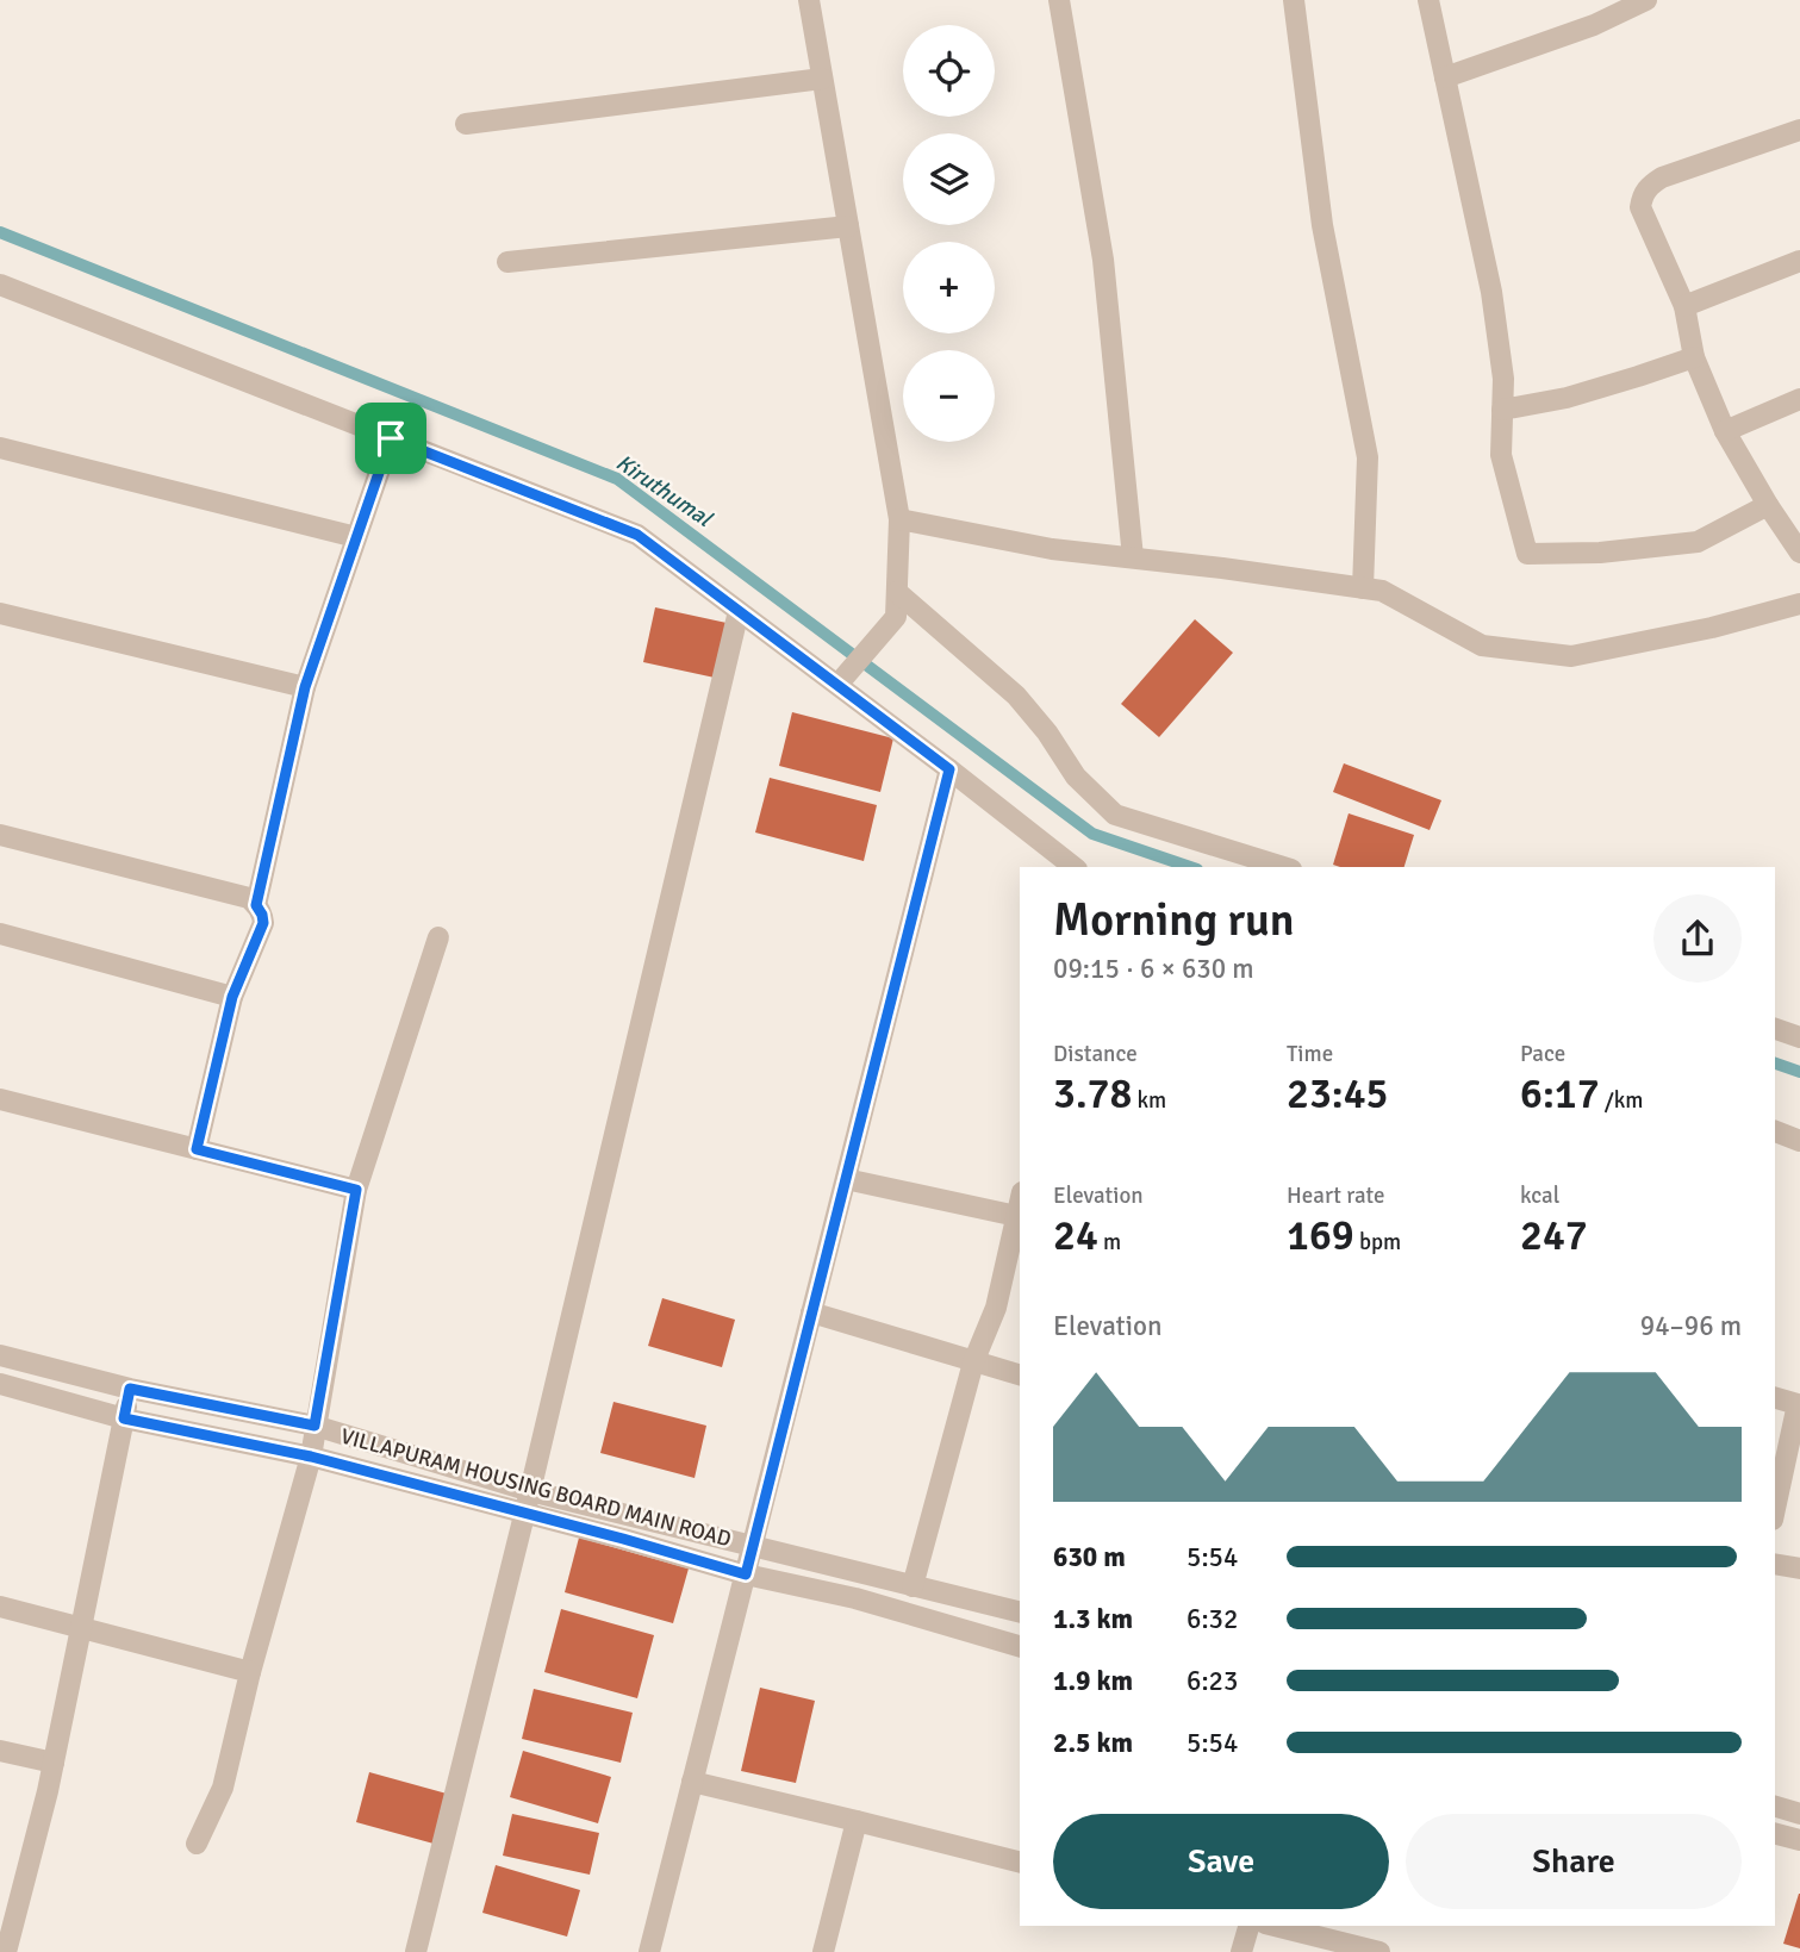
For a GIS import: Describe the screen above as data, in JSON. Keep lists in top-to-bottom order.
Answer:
{
  "streets": {
    "street": ["VILLAPURAM HOUSING BOARD MAIN ROAD"]
  },
  "water": ["Kiruthumal"],
  "page": {
    "map_buttons": ["+", "−"],
    "heading": ["Morning run", "09:15 · 6 × 630 m"],
    "stats": [
      ["Distance", "3.78 km"],
      ["Time", "23:45"],
      ["Pace", "6:17 /km"],
      ["Elevation", "24 m"],
      ["Heart rate", "169 bpm"],
      ["kcal", "247"]
    ],
    "chart": ["Elevation", "94–96 m"],
    "list": [
      {
        "name": "630 m",
        "note": "5:54"
      },
      {
        "name": "1.3 km",
        "note": "6:32"
      },
      {
        "name": "1.9 km",
        "note": "6:23"
      },
      {
        "name": "2.5 km",
        "note": "5:54"
      }
    ],
    "buttons": ["Save", "Share"]
  }
}
